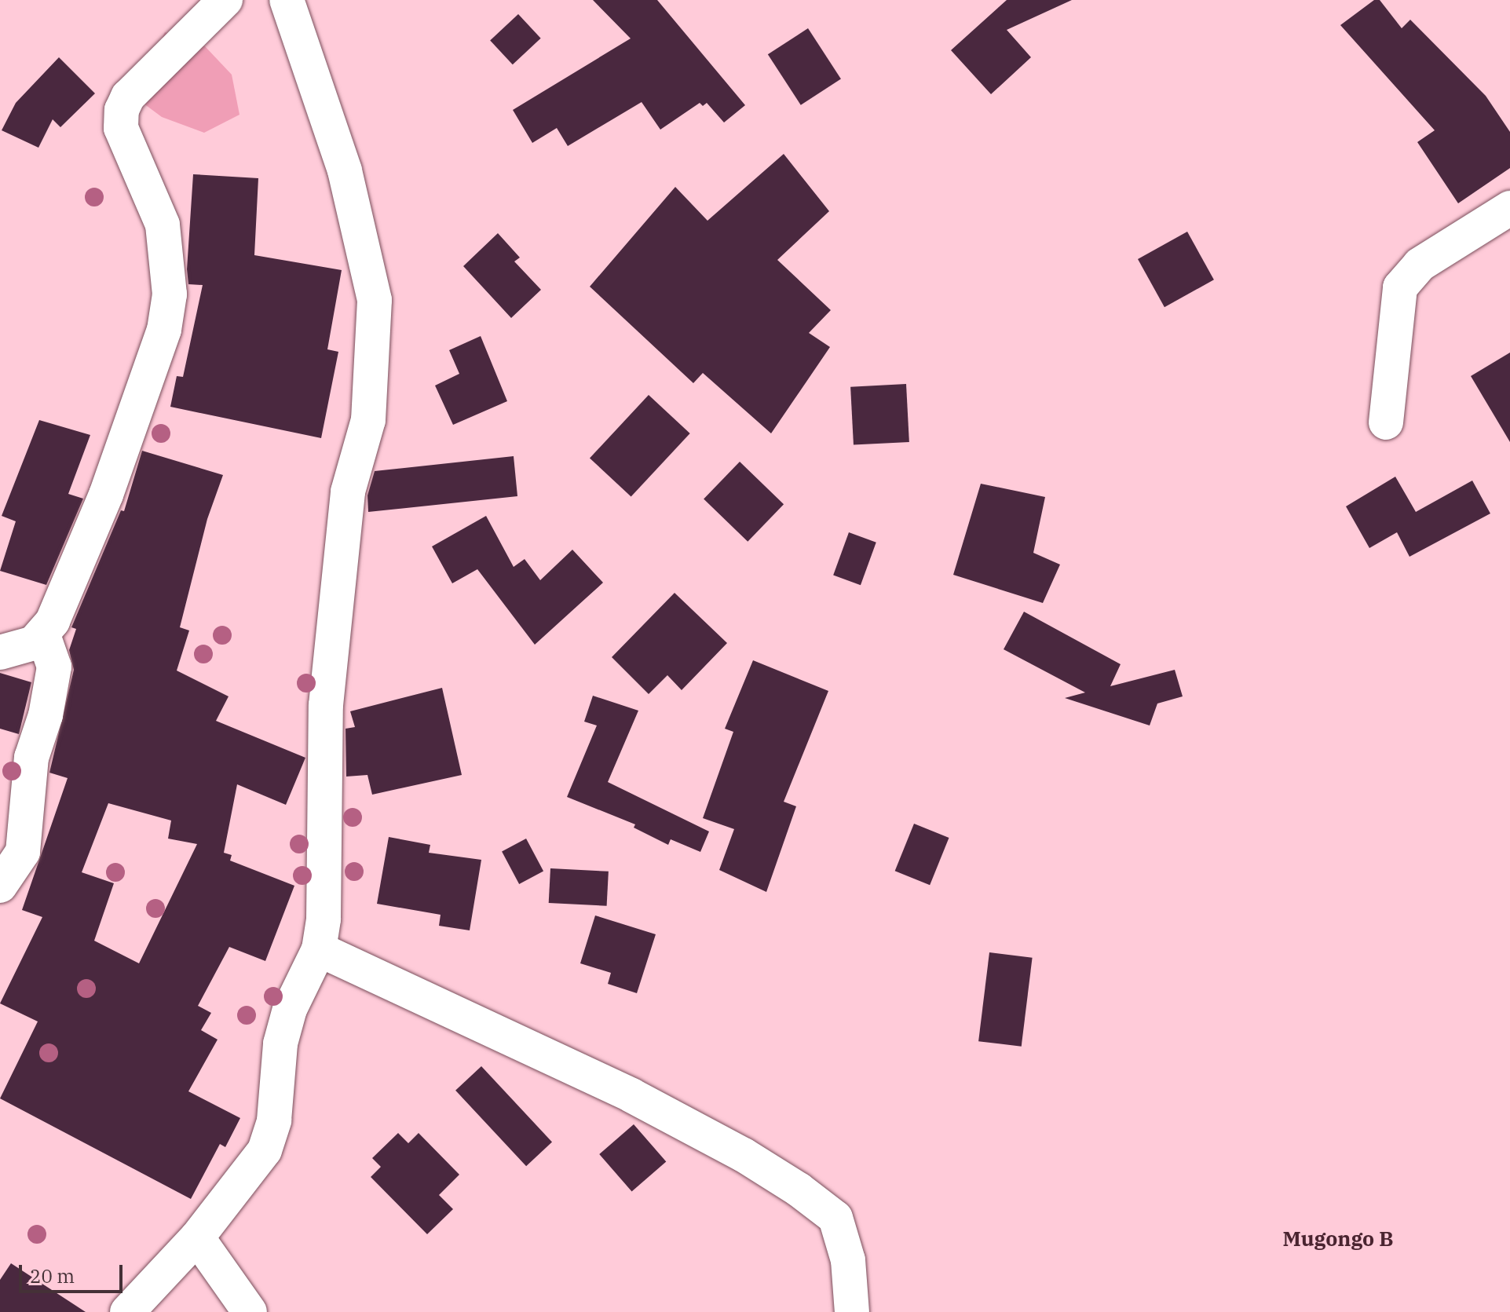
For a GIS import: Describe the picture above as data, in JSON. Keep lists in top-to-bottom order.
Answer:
{
  "districts": ["Mugongo B"],
  "scale_bar": "20 m"
}
